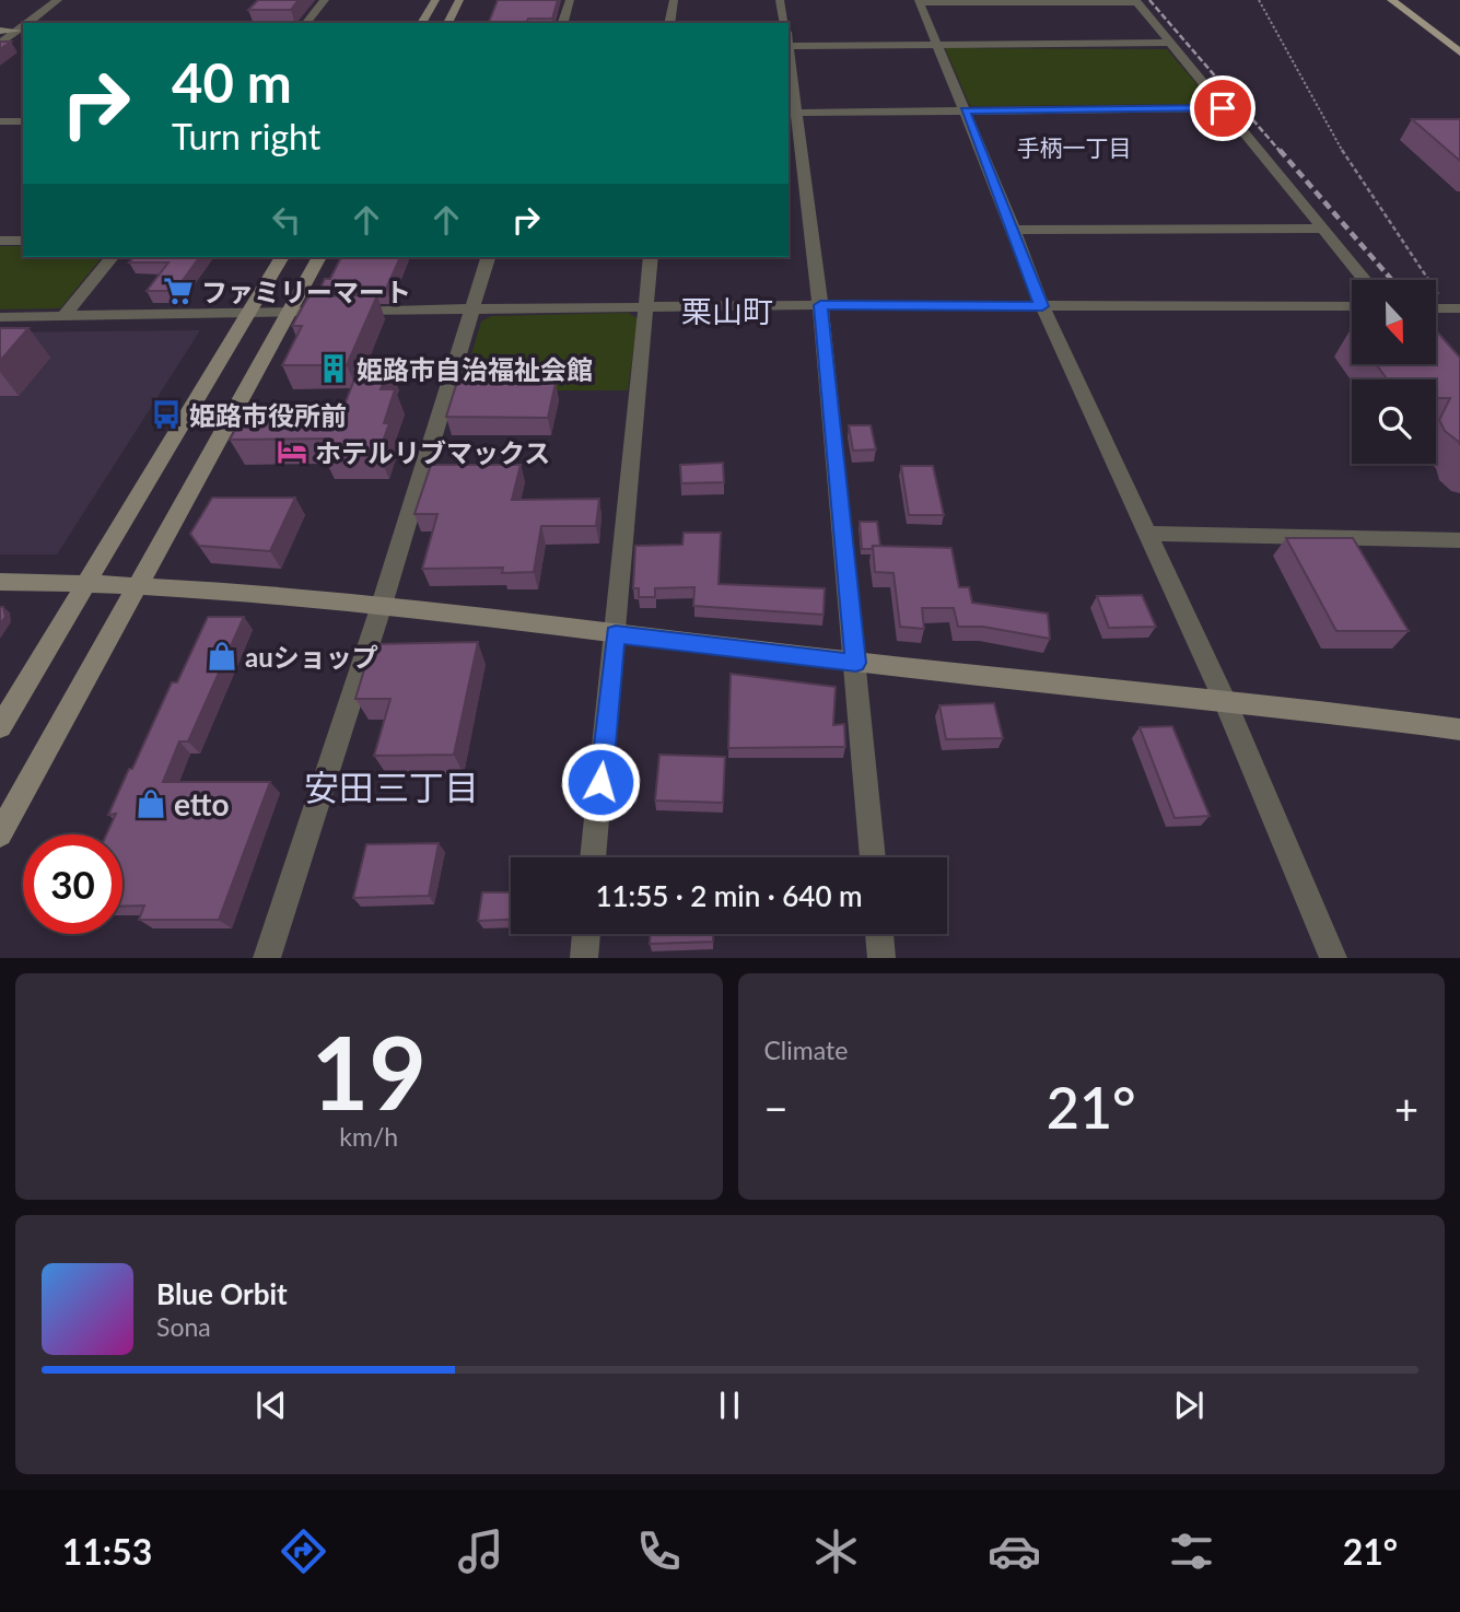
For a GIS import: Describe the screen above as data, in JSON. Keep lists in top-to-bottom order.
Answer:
{
  "districts": ["手柄一丁目", "栗山町", "安田三丁目"],
  "places": {
    "supermarket": ["ファミリーマート"],
    "building": ["姫路市自治福祉会館"],
    "bus stop": ["姫路市役所前"],
    "hotel": ["ホテルリブマックス"],
    "shop": ["auショップ", "etto"]
  },
  "north": "bottom",
  "page": {
    "turn": ["40 m", "Turn right"],
    "limit": "30",
    "trip": "11:55 · 2 min · 640 m",
    "tile": [
      ["19", "km/h"],
      "Climate"
    ],
    "heat": ["−", "21°", "+"],
    "song": ["Blue Orbit", "Sona"],
    "tabs": ["11:53", "21°"]
  }
}
